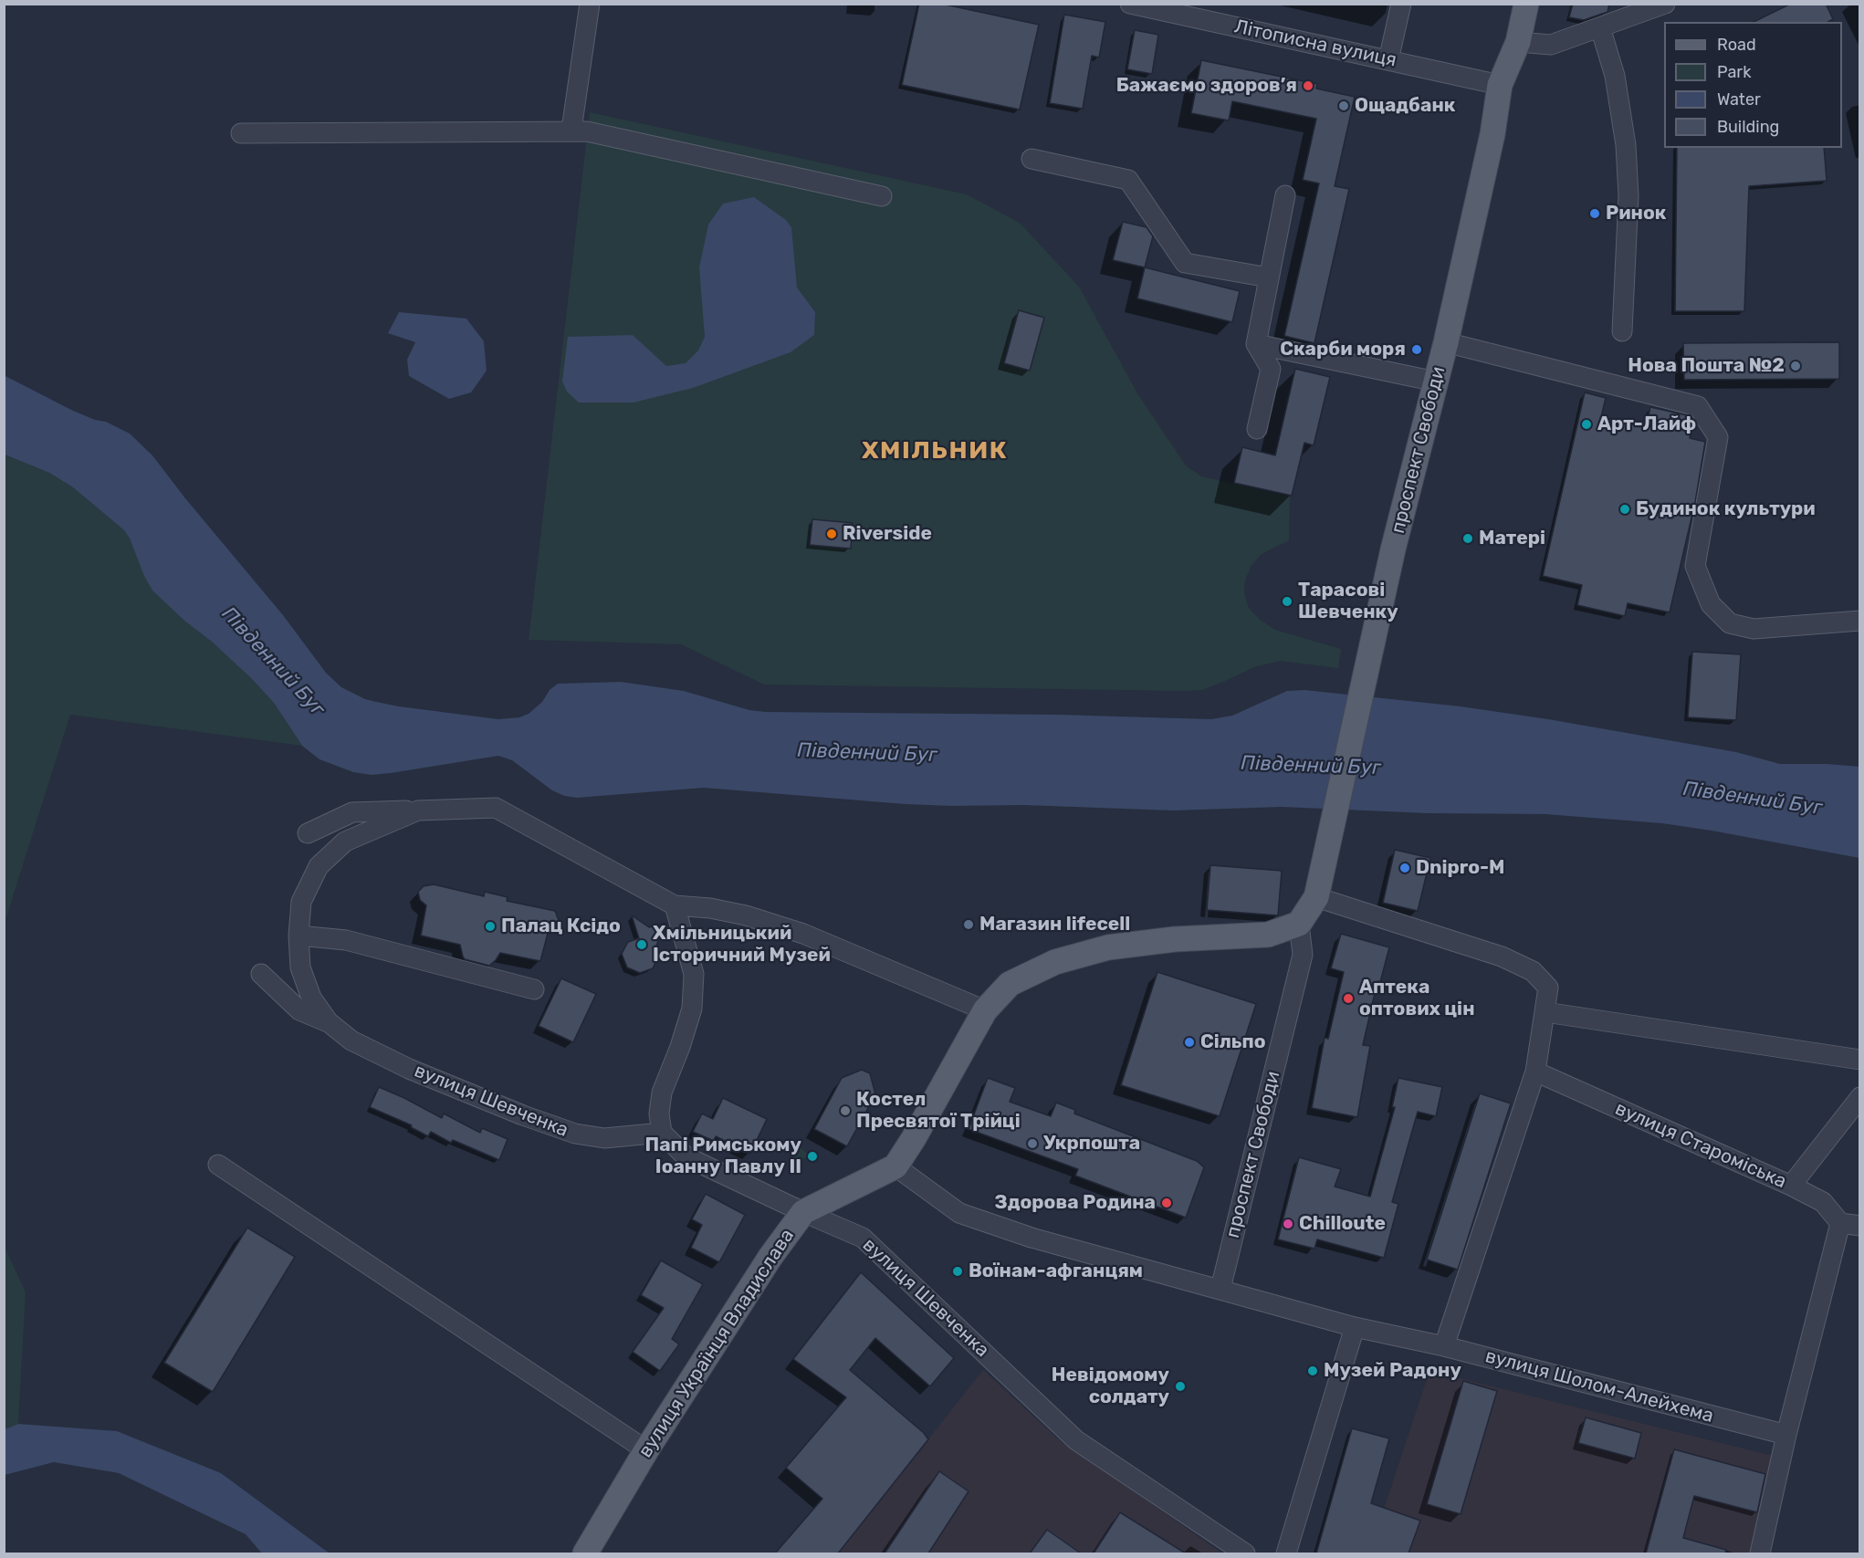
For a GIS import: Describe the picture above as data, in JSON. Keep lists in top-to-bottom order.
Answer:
{
  "streets": {
    "main road": ["проспект Свободи", "вулиця Українця Владислава"],
    "street": [
      "Літописна вулиця",
      "вулиця Шевченка",
      "вулиця Староміська",
      "вулиця Шолом-Алейхема"
    ]
  },
  "crossings": [
    ["Літописна вулиця", "проспект Свободи"],
    ["проспект Свободи", "вулиця Шолом-Алейхема"],
    ["вулиця Шевченка", "вулиця Українця Владислава"],
    ["вулиця Українця Владислава", "вулиця Шолом-Алейхема"]
  ],
  "districts": ["ХМІЛЬНИК"],
  "water": ["Південний Буг"],
  "places": [
    "Бажаємо здоров’я",
    "Ощадбанк",
    "Ринок",
    "Скарби моря",
    "Нова Пошта №2",
    "Арт-Лайф",
    "Будинок культури",
    "Riverside",
    "Матері",
    "Тарасові Шевченку",
    "Dnipro-M",
    "Магазин lifecell",
    "Палац Ксідо",
    "Хмільницький Історичний Музей",
    "Аптека оптових цін",
    "Сільпо",
    "Костел Пресвятої Трійці",
    "Укрпошта",
    "Папі Римському Іоанну Павлу ІІ",
    "Здорова Родина",
    "Chilloute",
    "Воїнам-афганцям",
    "Музей Радону",
    "Невідомому солдату"
  ],
  "legend": [
    "Road",
    "Park",
    "Water",
    "Building"
  ]
}
